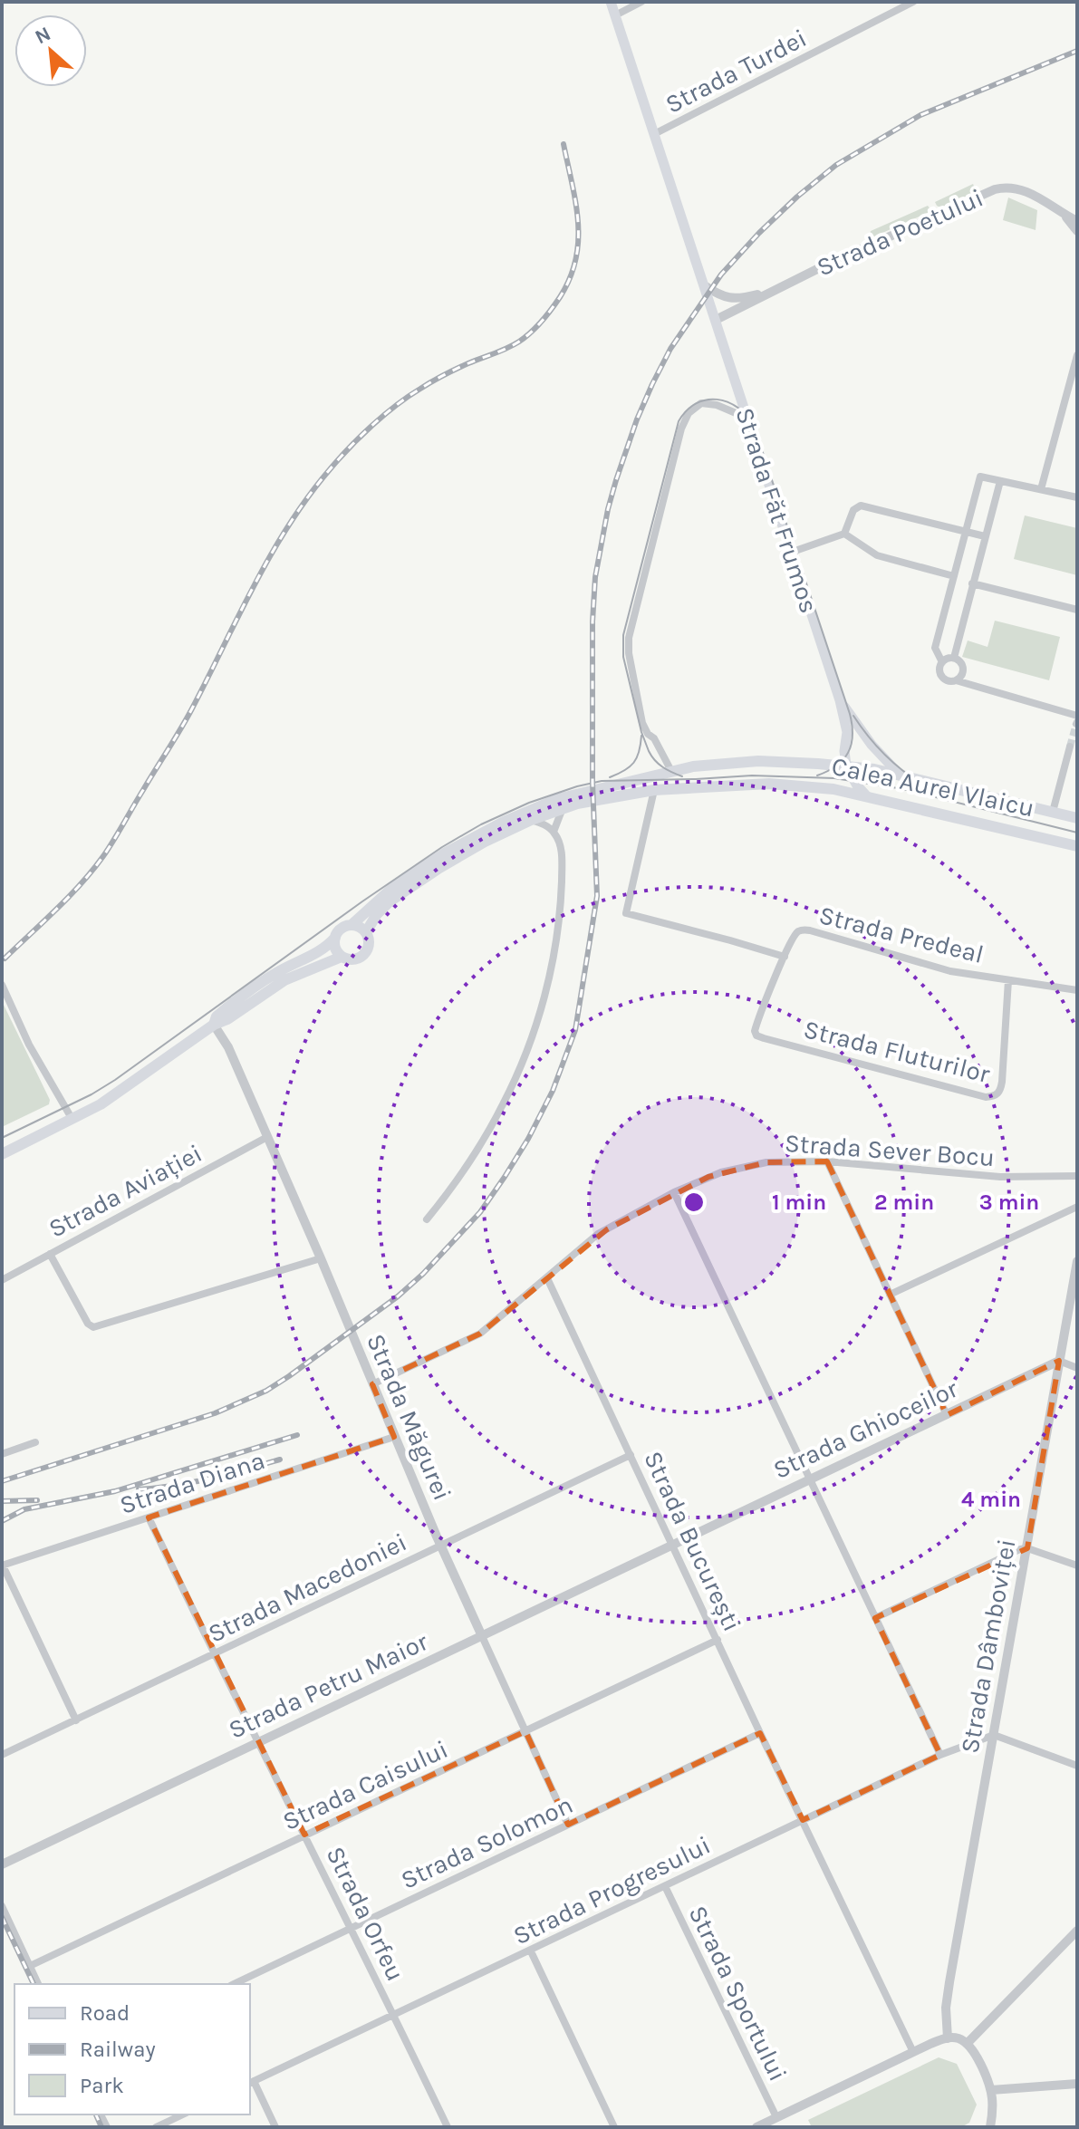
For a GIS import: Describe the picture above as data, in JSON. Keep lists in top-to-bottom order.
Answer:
{
  "streets": {
    "main road": ["Strada Făt Frumos", "Calea Aurel Vlaicu"],
    "street": [
      "Strada Turdei",
      "Strada Poetului",
      "Strada Predeal",
      "Strada Fluturilor",
      "Strada Sever Bocu",
      "Strada Aviației",
      "Strada Măgurei",
      "Strada Ghioceilor",
      "Strada Diana",
      "Strada București",
      "Strada Macedoniei",
      "Strada Dâmboviței",
      "Strada Petru Maior",
      "Strada Caisului",
      "Strada Solomon",
      "Strada Progresului",
      "Strada Orfeu",
      "Strada Sportului"
    ]
  },
  "crossings": [
    ["Strada Poetului", "Strada Făt Frumos"],
    ["Strada Făt Frumos", "Calea Aurel Vlaicu"],
    ["Calea Aurel Vlaicu", "Strada Măgurei"],
    ["Strada Predeal", "Strada Fluturilor"],
    ["Strada Sever Bocu", "Strada Măgurei"],
    ["Strada Sever Bocu", "Strada București"],
    ["Strada Aviației", "Strada Măgurei"],
    ["Strada Măgurei", "Strada Diana"],
    ["Strada Măgurei", "Strada Macedoniei"],
    ["Strada Măgurei", "Strada Petru Maior"],
    ["Strada Măgurei", "Strada Caisului"],
    ["Strada Măgurei", "Strada Solomon"],
    ["Strada Ghioceilor", "Strada București"],
    ["Strada Ghioceilor", "Strada Dâmboviței"],
    ["Strada Ghioceilor", "Strada Petru Maior"],
    ["Strada Diana", "Strada Orfeu"],
    ["Strada București", "Strada Macedoniei"],
    ["Strada București", "Strada Petru Maior"],
    ["Strada București", "Strada Caisului"],
    ["Strada București", "Strada Solomon"],
    ["Strada București", "Strada Progresului"],
    ["Strada Macedoniei", "Strada Orfeu"],
    ["Strada Dâmboviței", "Strada Progresului"],
    ["Strada Petru Maior", "Strada Orfeu"],
    ["Strada Caisului", "Strada Orfeu"],
    ["Strada Solomon", "Strada Orfeu"],
    ["Strada Progresului", "Strada Orfeu"],
    ["Strada Progresului", "Strada Sportului"]
  ],
  "legend": ["Road", "Railway", "Park"],
  "north": "top left",
  "rings": [
    "1 min",
    "2 min",
    "3 min",
    "4 min"
  ]
}
